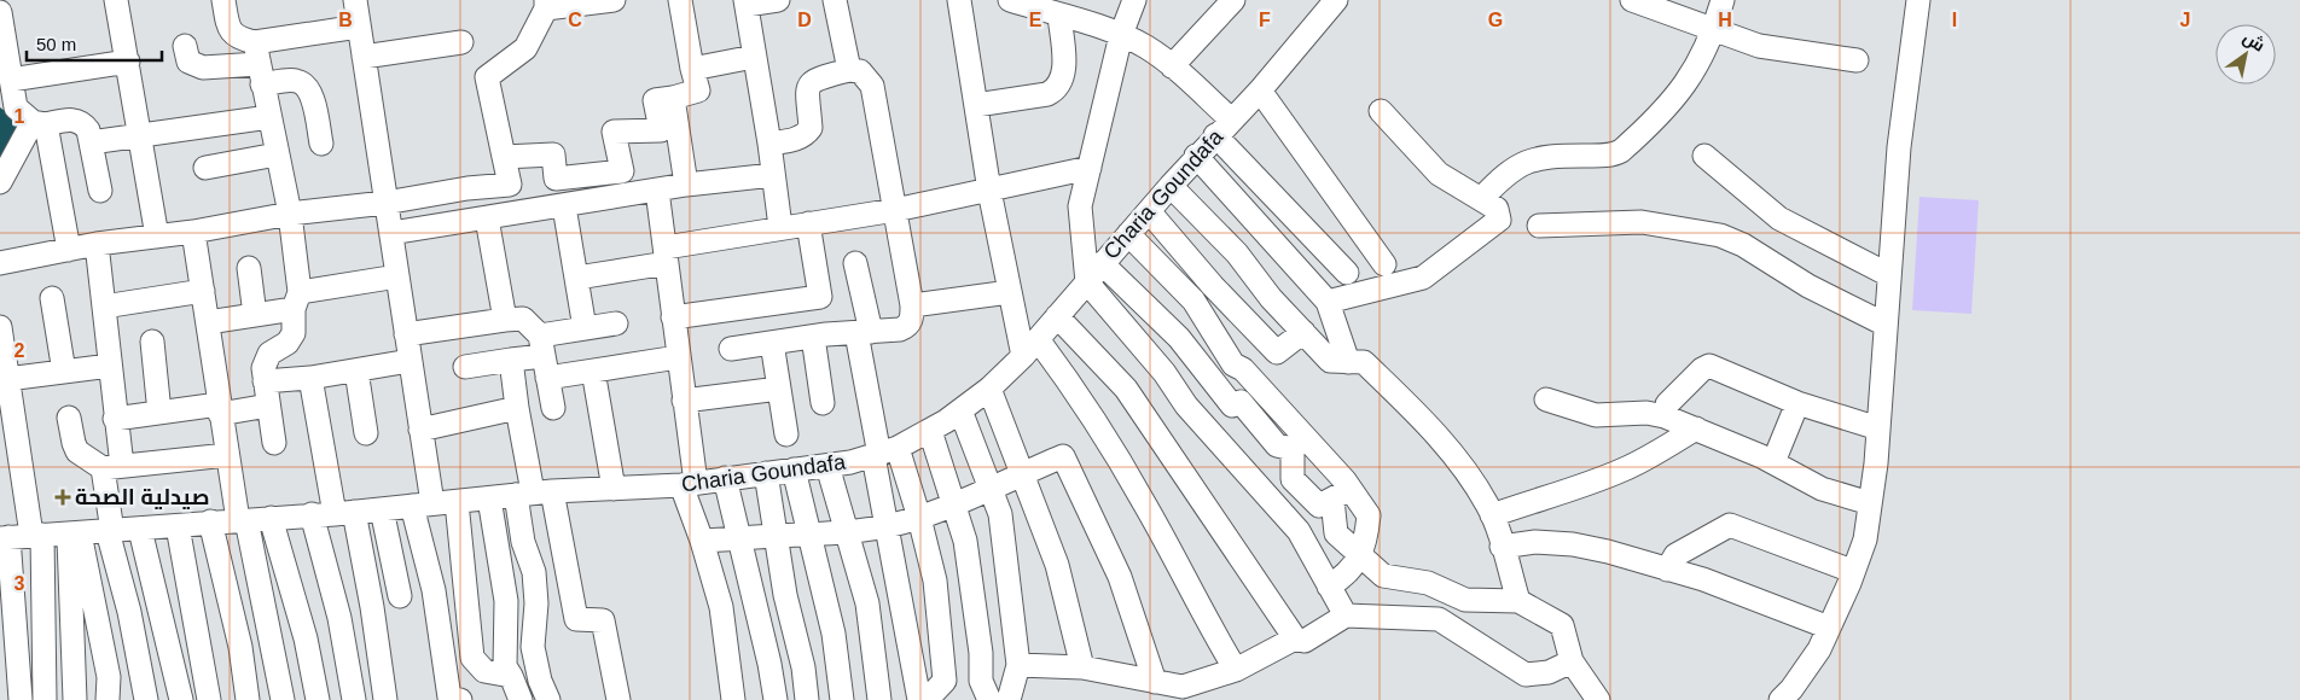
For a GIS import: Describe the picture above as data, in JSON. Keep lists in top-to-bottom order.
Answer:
{
  "streets": {
    "street": ["Charia Goundafa"]
  },
  "places": {
    "health": ["صيدلية الصحة"]
  },
  "scale_bar": "50 m",
  "north": "top right",
  "grid": {
    "columns": [
      "B",
      "C",
      "D",
      "E",
      "F",
      "G",
      "H",
      "I",
      "J"
    ],
    "rows": ["1", "2", "3"]
  }
}
